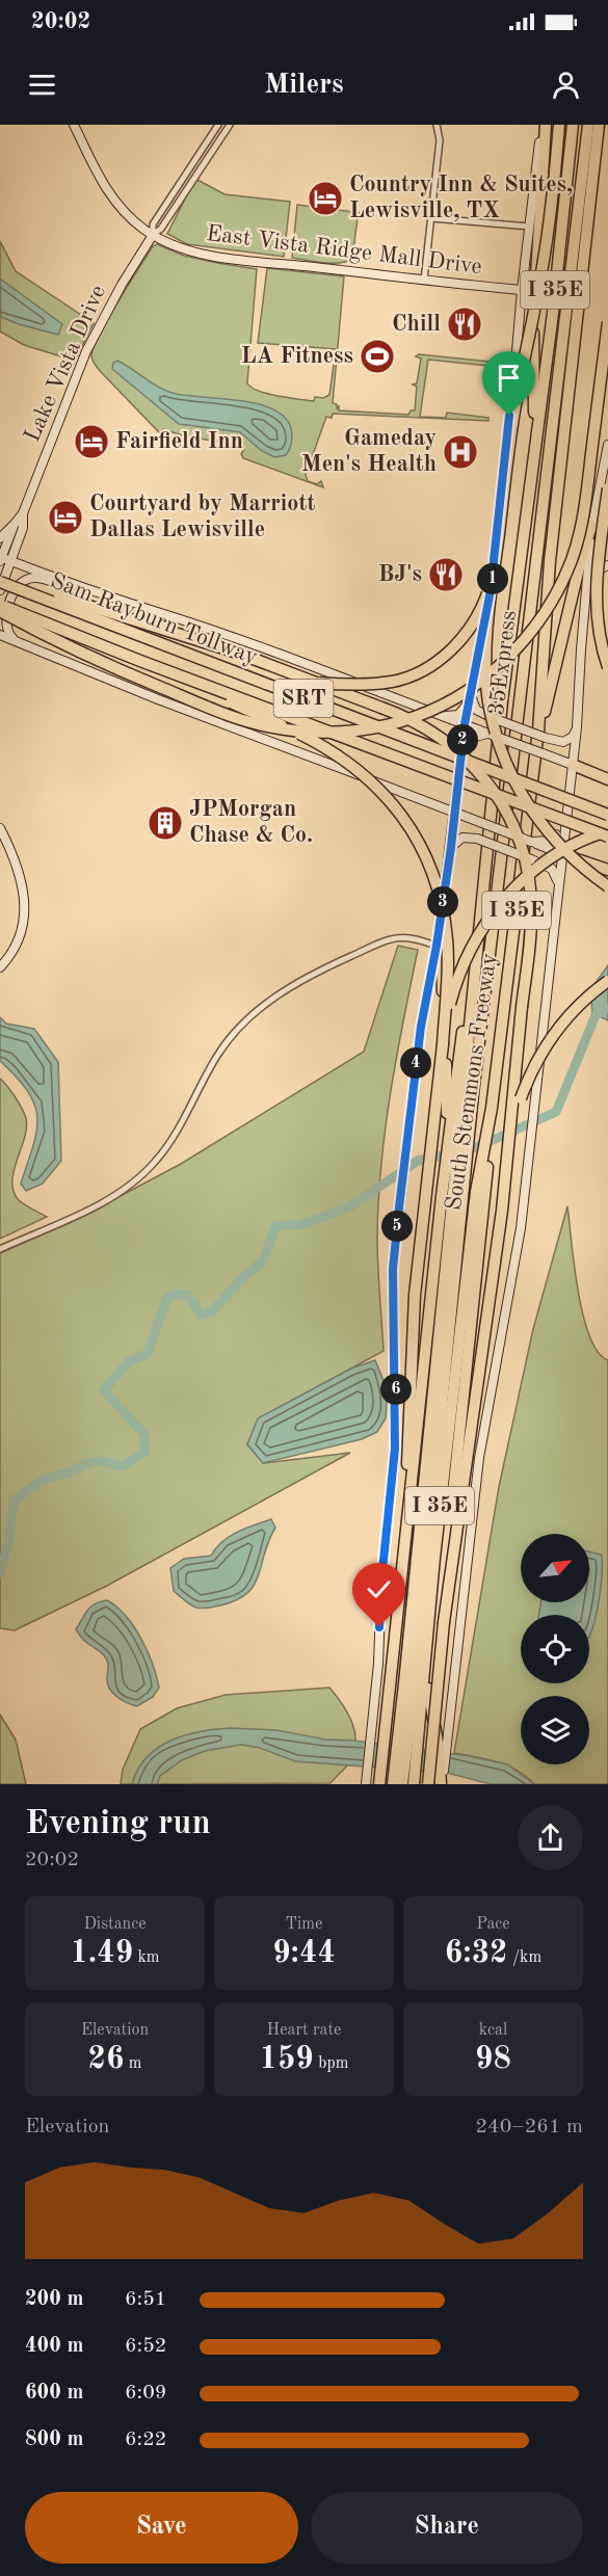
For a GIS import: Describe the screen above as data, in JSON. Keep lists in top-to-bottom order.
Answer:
{
  "streets": {
    "highway": [
      "I 35E",
      "Sam Rayburn Tollway",
      "35Express",
      "SRT",
      "South Stemmons Freeway"
    ],
    "main road": ["East Vista Ridge Mall Drive", "Lake Vista Drive"]
  },
  "crossings": [
    ["East Vista Ridge Mall Drive", "Lake Vista Drive"],
    ["35Express", "South Stemmons Freeway"]
  ],
  "places": {
    "hotel": ["Country Inn & Suites, Lewisville, TX", "Fairfield Inn", "Courtyard by Marriott Dallas Lewisville"],
    "restaurant": ["Chill", "BJ's"],
    "sports": ["LA Fitness"],
    "hospital": ["Gameday Men's Health"],
    "building": ["JPMorgan Chase & Co."]
  },
  "north": "top right",
  "page": {
    "status": "20:02",
    "header": "Milers",
    "pins": [
      "1",
      "2",
      "3",
      "4",
      "5",
      "6"
    ],
    "heading": ["Evening run", "20:02"],
    "stats": [
      ["Distance", "1.49 km"],
      ["Time", "9:44"],
      ["Pace", "6:32 /km"],
      ["Elevation", "26 m"],
      ["Heart rate", "159 bpm"],
      ["kcal", "98"]
    ],
    "chart": ["Elevation", "240–261 m"],
    "list": [
      {
        "name": "200 m",
        "note": "6:51"
      },
      {
        "name": "400 m",
        "note": "6:52"
      },
      {
        "name": "600 m",
        "note": "6:09"
      },
      {
        "name": "800 m",
        "note": "6:22"
      }
    ],
    "buttons": ["Save", "Share"]
  }
}
